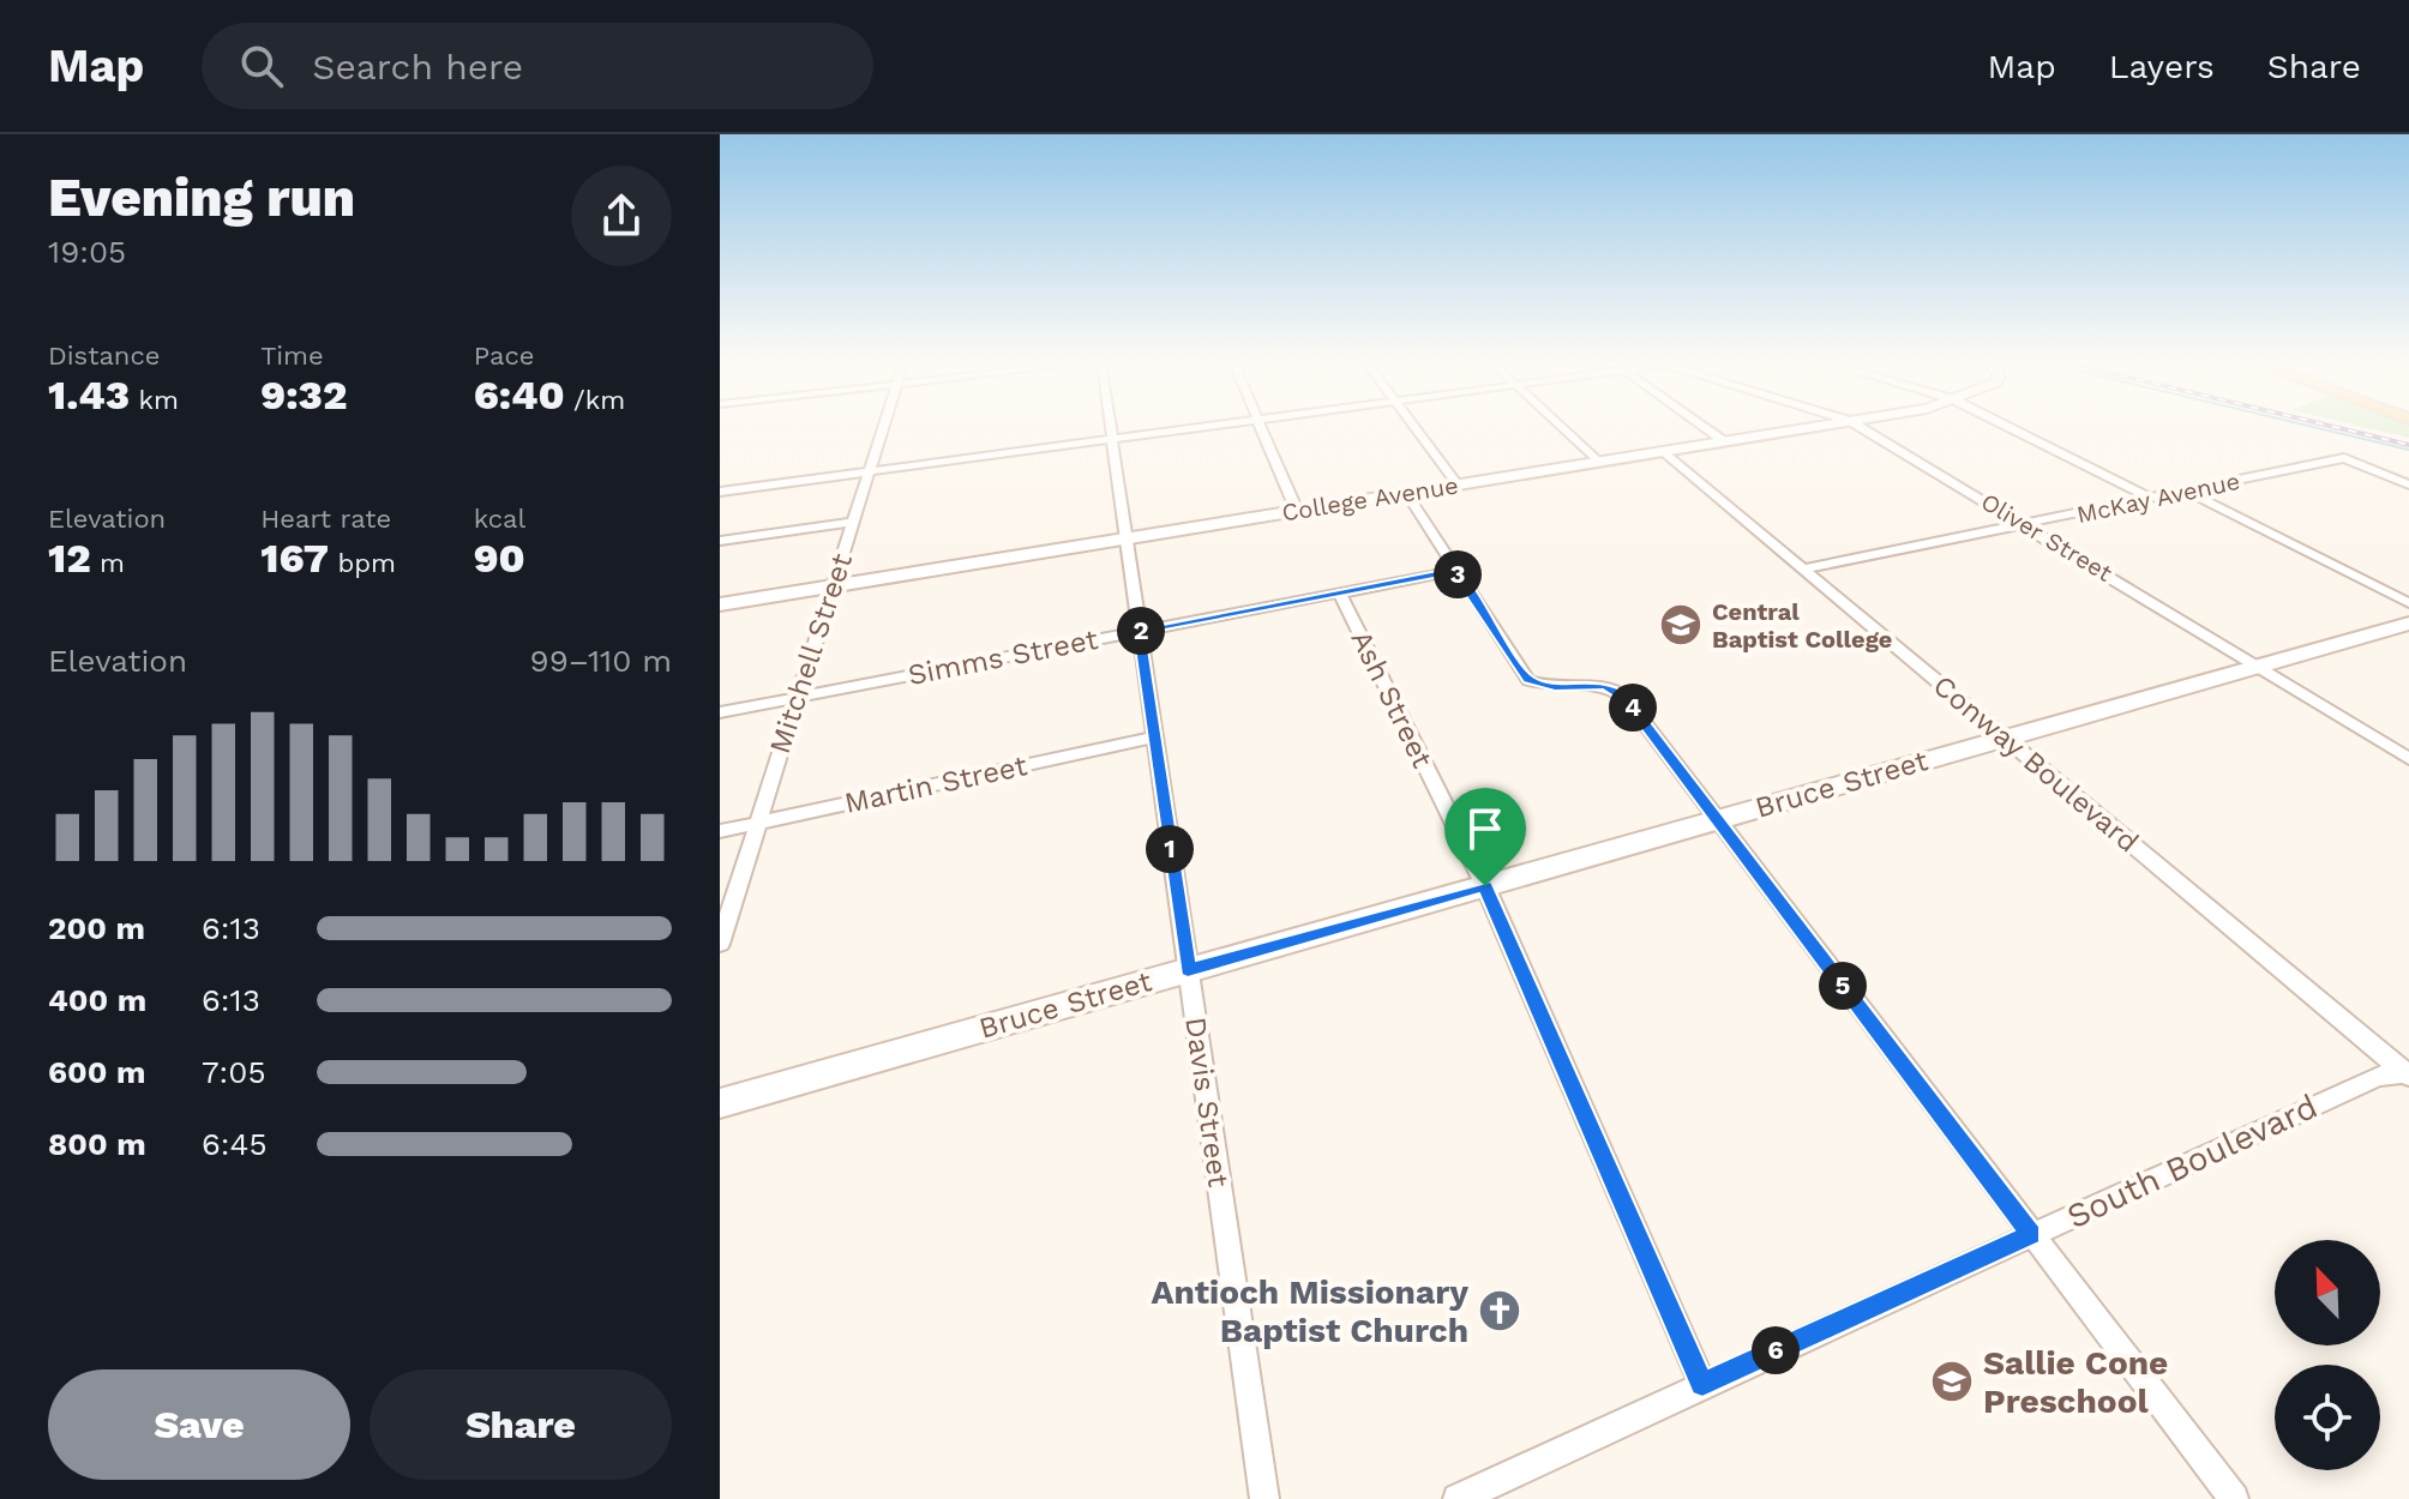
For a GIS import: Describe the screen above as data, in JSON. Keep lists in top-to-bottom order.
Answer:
{
  "streets": {
    "street": [
      "McKay Avenue",
      "College Avenue",
      "Oliver Street",
      "Mitchell Street",
      "Simms Street",
      "Ash Street",
      "Conway Boulevard",
      "Martin Street",
      "Bruce Street",
      "Davis Street",
      "South Boulevard"
    ]
  },
  "crossings": [
    ["McKay Avenue", "Oliver Street"],
    ["McKay Avenue", "Conway Boulevard"],
    ["College Avenue", "Mitchell Street"],
    ["College Avenue", "Conway Boulevard"],
    ["College Avenue", "Davis Street"],
    ["Oliver Street", "Bruce Street"],
    ["Mitchell Street", "Simms Street"],
    ["Mitchell Street", "Martin Street"],
    ["Simms Street", "Ash Street"],
    ["Simms Street", "Davis Street"],
    ["Ash Street", "Bruce Street"],
    ["Ash Street", "South Boulevard"],
    ["Conway Boulevard", "Bruce Street"],
    ["Conway Boulevard", "South Boulevard"],
    ["Martin Street", "Davis Street"],
    ["Bruce Street", "Davis Street"]
  ],
  "places": {
    "school or university": ["Central Baptist College", "Sallie Cone Preschool"],
    "church": ["Antioch Missionary Baptist Church"]
  },
  "north": "top left",
  "page": {
    "header": "Map",
    "search": "Search here",
    "nav": ["Map", "Layers", "Share"],
    "heading": ["Evening run", "19:05"],
    "stats": [
      ["Distance", "1.43 km"],
      ["Time", "9:32"],
      ["Pace", "6:40 /km"],
      ["Elevation", "12 m"],
      ["Heart rate", "167 bpm"],
      ["kcal", "90"]
    ],
    "pins": [
      "3",
      "2",
      "4",
      "1",
      "5",
      "6"
    ],
    "chart": ["Elevation", "99–110 m"],
    "list": [
      {
        "name": "200 m",
        "note": "6:13"
      },
      {
        "name": "400 m",
        "note": "6:13"
      },
      {
        "name": "600 m",
        "note": "7:05"
      },
      {
        "name": "800 m",
        "note": "6:45"
      }
    ],
    "buttons": ["Save", "Share"]
  }
}
